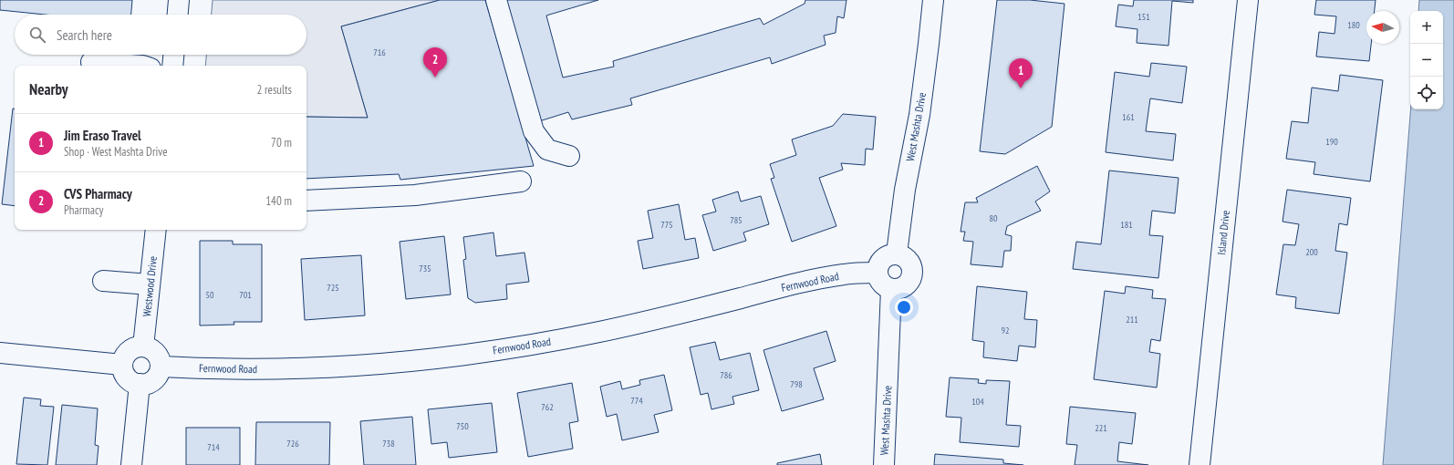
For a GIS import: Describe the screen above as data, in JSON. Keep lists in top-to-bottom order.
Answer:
{
  "streets": {
    "street": [
      "West Mashta Drive",
      "Island Drive",
      "Fernwood Road",
      "Westwood Drive"
    ]
  },
  "crossings": [
    ["West Mashta Drive", "Fernwood Road"],
    ["Fernwood Road", "Westwood Drive"]
  ],
  "house_numbers": [
    "151",
    "180",
    "716",
    "161",
    "190",
    "80",
    "785",
    "775",
    "181",
    "200",
    "735",
    "725",
    "50",
    "701",
    "211",
    "92",
    "786",
    "798",
    "774",
    "104",
    "762",
    "750",
    "221",
    "726",
    "738",
    "714"
  ],
  "north": "left",
  "page": {
    "map_buttons": ["+", "−"],
    "search": "Search here",
    "pins": ["2", "1"],
    "heading": ["Nearby", "2 results"],
    "list": [
      {
        "mark": "1",
        "name": "Jim Eraso Travel",
        "note": "Shop · West Mashta Drive",
        "value": "70 m"
      },
      {
        "mark": "2",
        "name": "CVS Pharmacy",
        "note": "Pharmacy",
        "value": "140 m"
      }
    ]
  }
}
